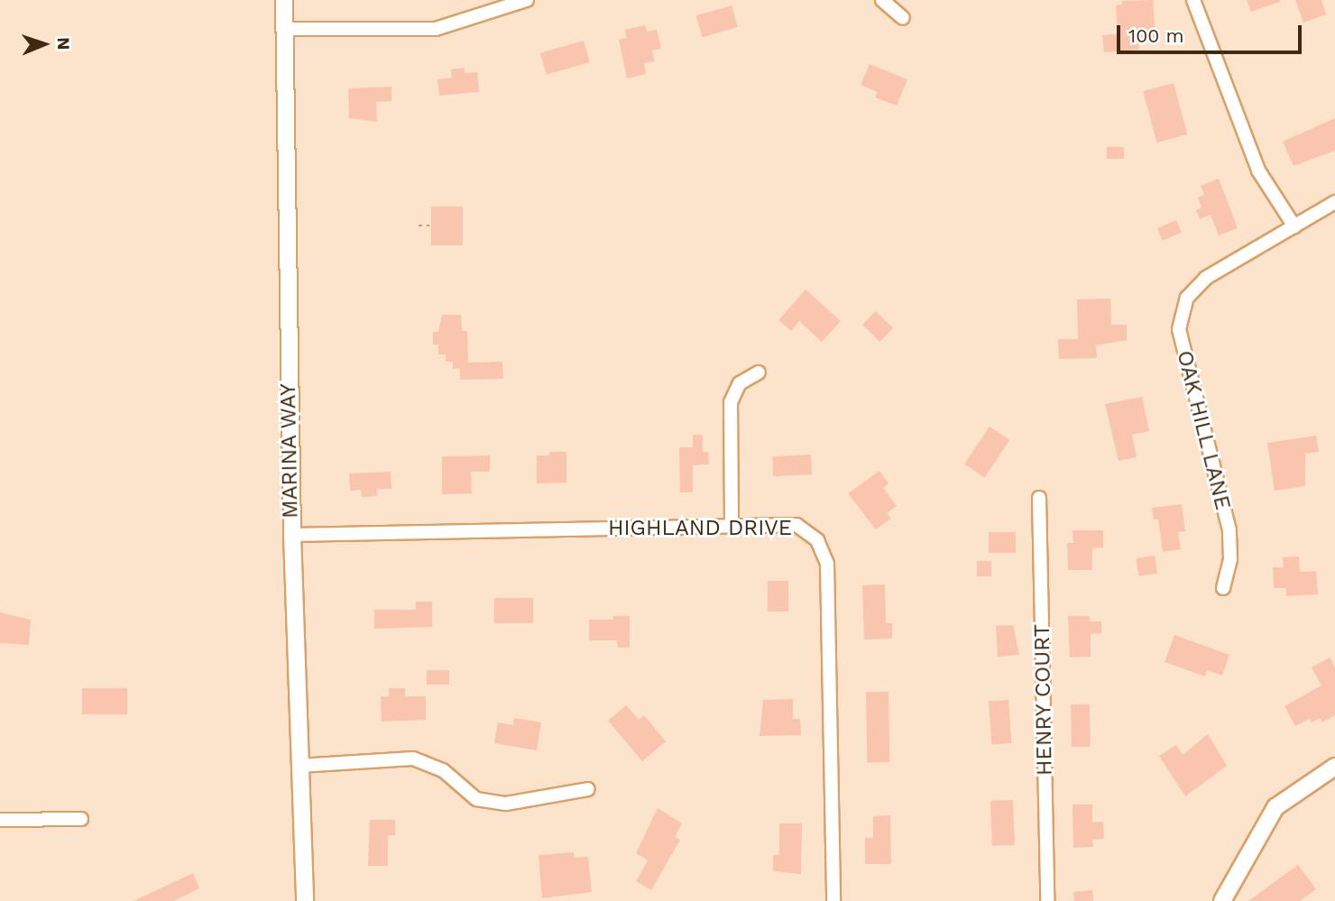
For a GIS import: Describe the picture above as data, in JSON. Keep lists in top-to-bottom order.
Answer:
{
  "streets": {
    "street": [
      "OAK HILL LANE",
      "MARINA WAY",
      "HIGHLAND DRIVE",
      "HENRY COURT"
    ]
  },
  "crossings": [
    ["MARINA WAY", "HIGHLAND DRIVE"]
  ],
  "scale_bar": "100 m",
  "north": "right"
}
